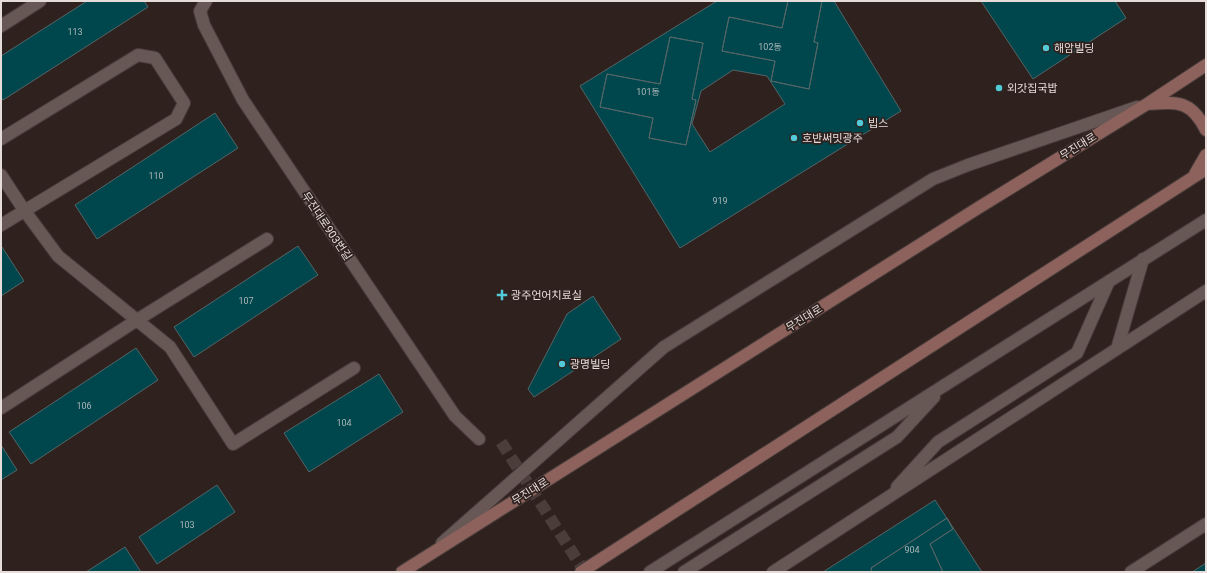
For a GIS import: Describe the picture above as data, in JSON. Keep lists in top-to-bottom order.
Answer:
{
  "streets": {
    "main road": ["무진대로"],
    "street": ["무진대로903번길"]
  },
  "places": {
    "other": [
      "해암빌딩",
      "외갓집국밥",
      "빕스",
      "호반써밋광주",
      "광명빌딩"
    ],
    "health": ["광주언어치료실"]
  },
  "house_numbers": [
    "113",
    "102동",
    "101동",
    "110",
    "919",
    "107",
    "106",
    "104",
    "103",
    "904"
  ]
}
